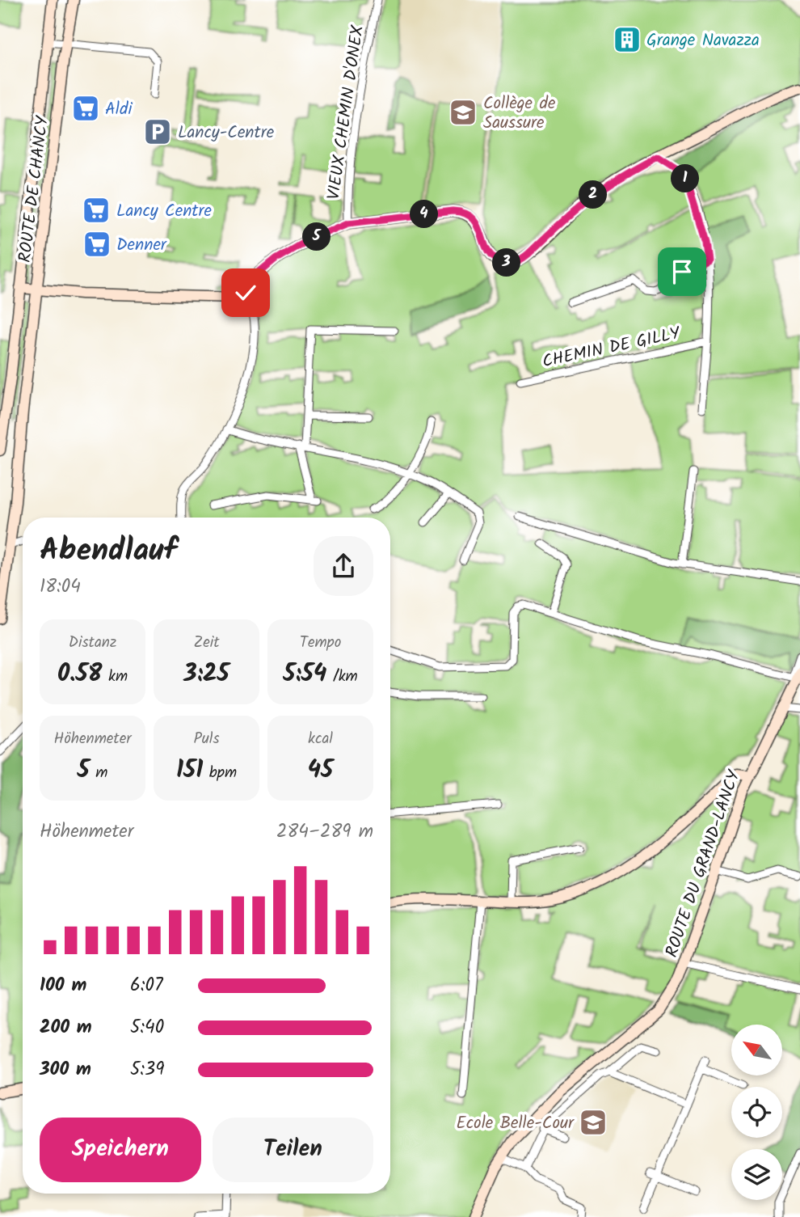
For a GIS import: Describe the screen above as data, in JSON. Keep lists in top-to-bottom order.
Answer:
{
  "streets": {
    "street": [
      "VIEUX CHEMIN D'ONEX",
      "ROUTE DE CHANCY",
      "CHEMIN DE GILLY",
      "ROUTE DU GRAND-LANCY"
    ]
  },
  "places": {
    "building": ["Grange Navazza"],
    "supermarket": ["Aldi", "Lancy Centre", "Denner"],
    "school or university": ["Collège de Saussure", "Ecole Belle-Cour"],
    "parking": ["Lancy-Centre"]
  },
  "north": "top left",
  "page": {
    "pins": [
      "1",
      "2",
      "4",
      "5",
      "3"
    ],
    "heading": ["Abendlauf", "18:04"],
    "stats": [
      ["Distanz", "0.58 km"],
      ["Zeit", "3:25"],
      ["Tempo", "5:54 /km"],
      ["Höhenmeter", "5 m"],
      ["Puls", "151 bpm"],
      ["kcal", "45"]
    ],
    "chart": ["Höhenmeter", "284–289 m"],
    "list": [
      {
        "name": "100 m",
        "note": "6:07"
      },
      {
        "name": "200 m",
        "note": "5:40"
      },
      {
        "name": "300 m",
        "note": "5:39"
      }
    ],
    "buttons": ["Speichern", "Teilen"]
  }
}
